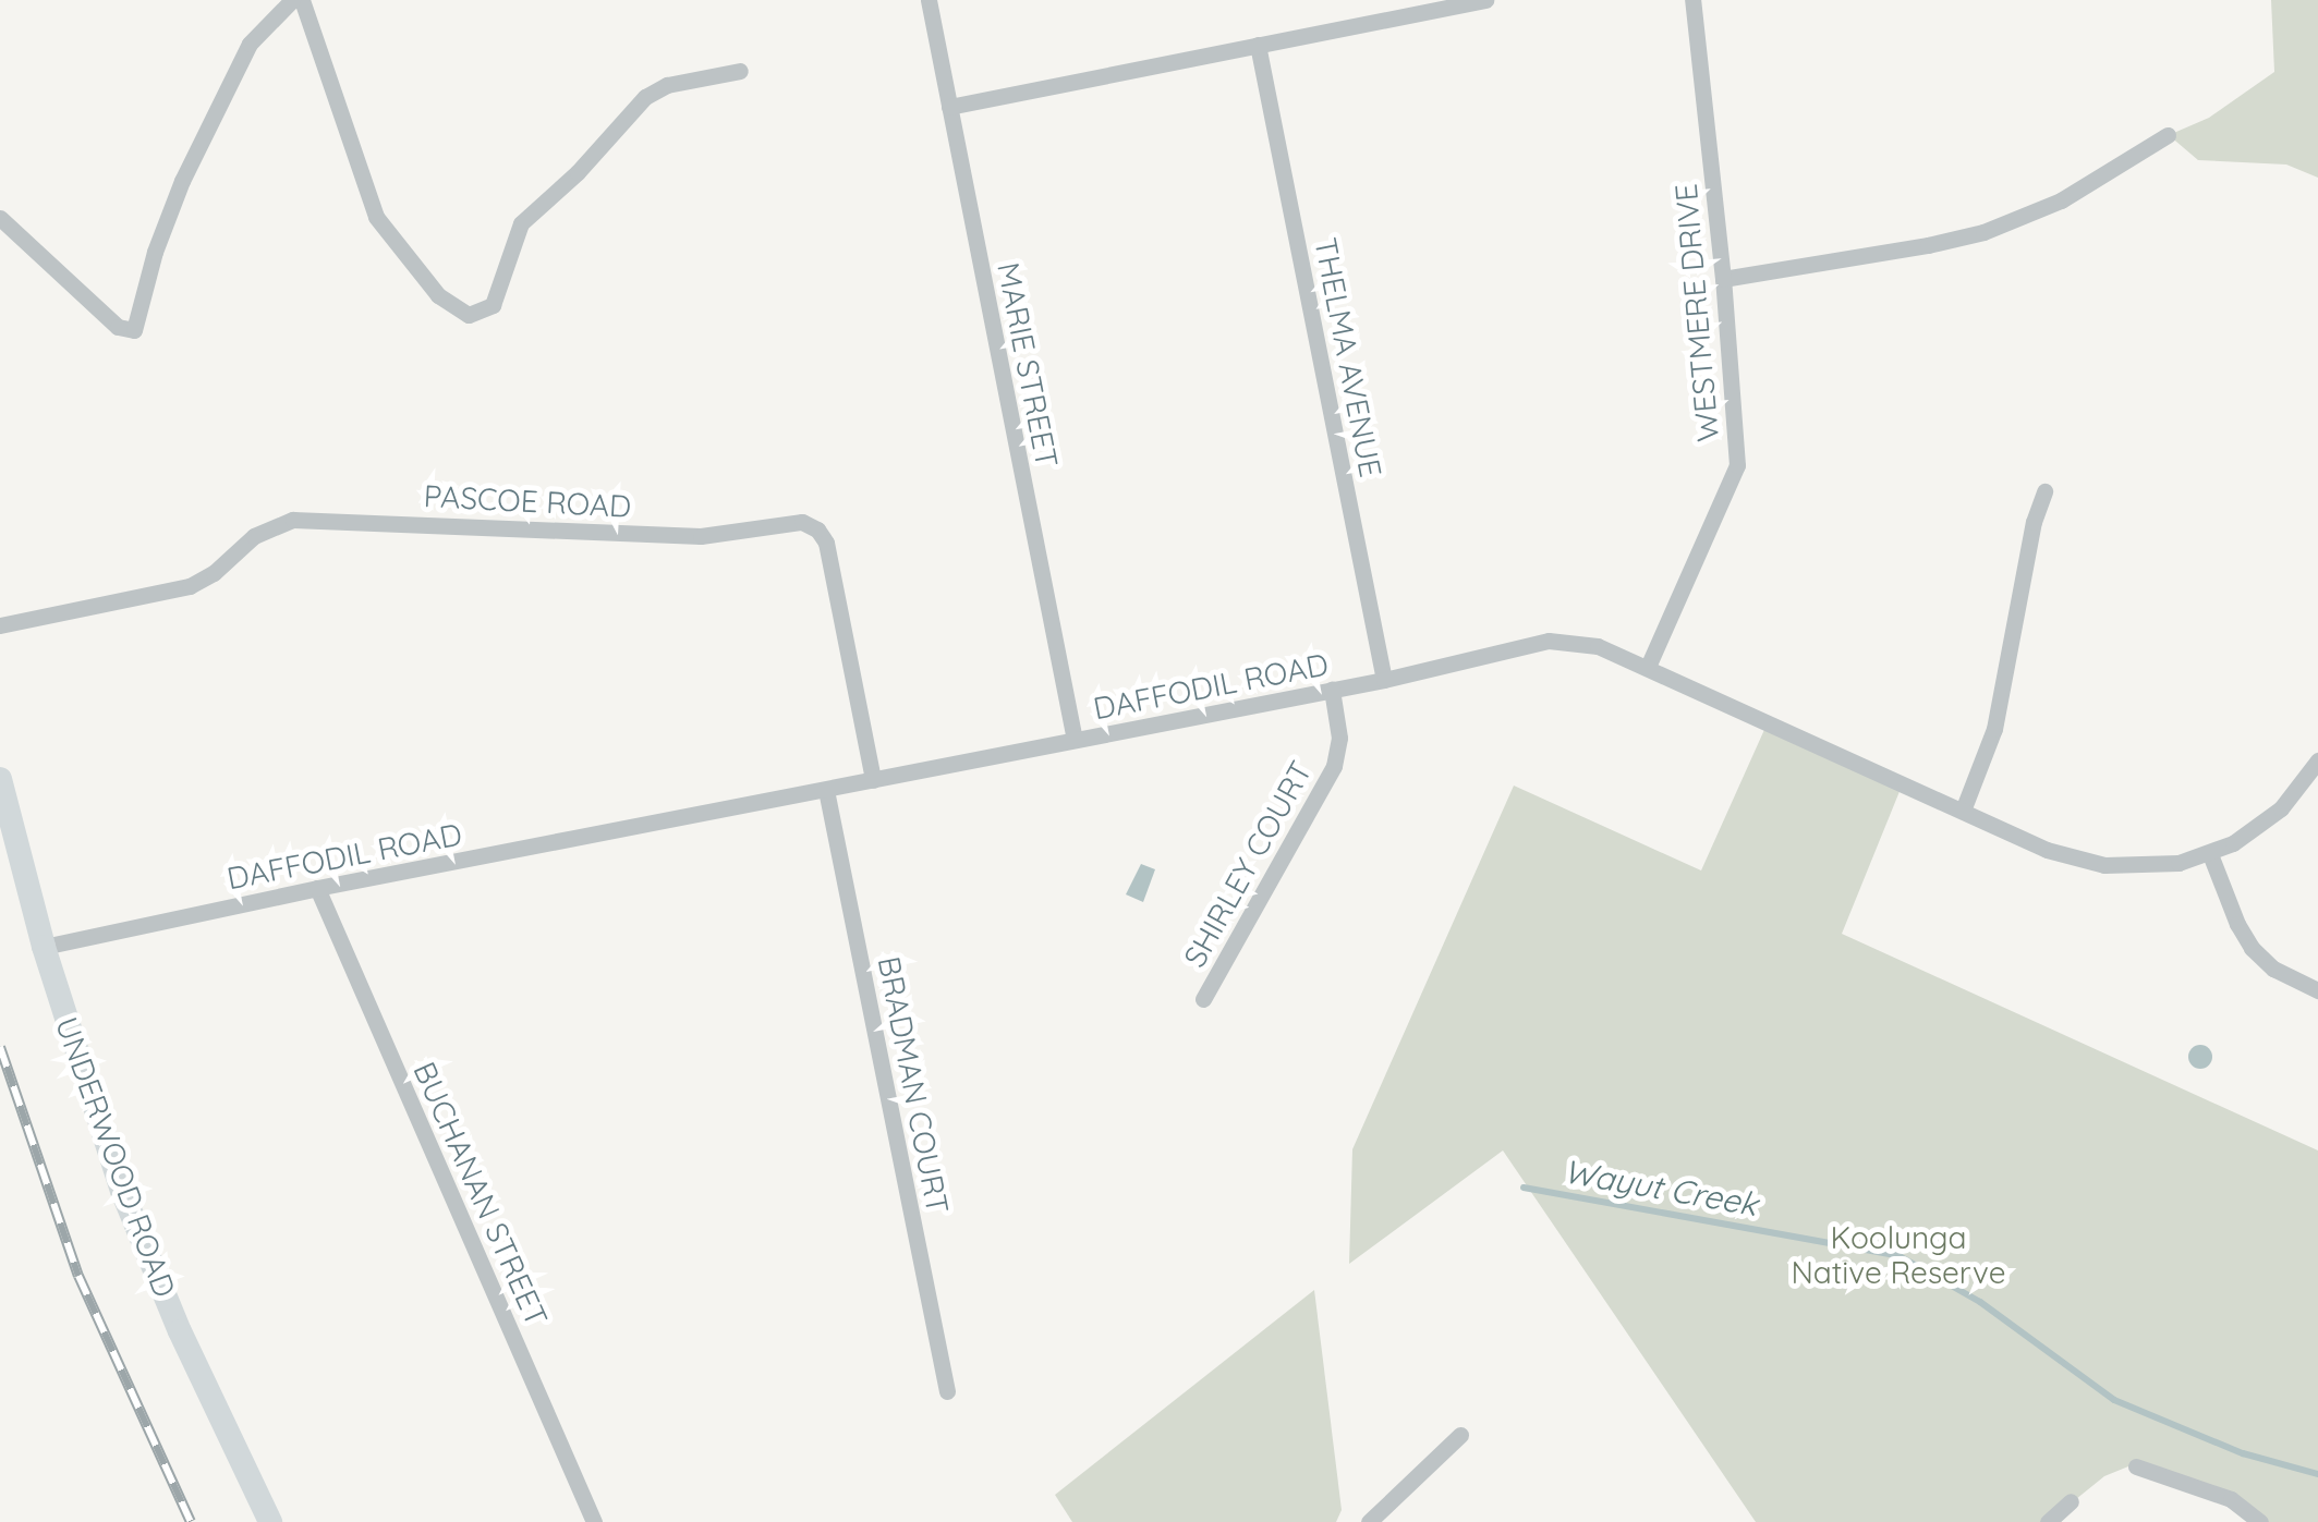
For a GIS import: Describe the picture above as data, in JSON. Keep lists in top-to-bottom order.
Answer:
{
  "streets": {
    "main road": ["UNDERWOOD ROAD"],
    "street": [
      "WESTMERE DRIVE",
      "THELMA AVENUE",
      "MARIE STREET",
      "PASCOE ROAD",
      "DAFFODIL ROAD",
      "SHIRLEY COURT",
      "BRADMAN COURT",
      "BUCHANAN STREET"
    ]
  },
  "crossings": [
    ["WESTMERE DRIVE", "DAFFODIL ROAD"],
    ["THELMA AVENUE", "DAFFODIL ROAD"],
    ["MARIE STREET", "DAFFODIL ROAD"],
    ["PASCOE ROAD", "DAFFODIL ROAD"],
    ["DAFFODIL ROAD", "SHIRLEY COURT"],
    ["DAFFODIL ROAD", "BRADMAN COURT"],
    ["DAFFODIL ROAD", "UNDERWOOD ROAD"],
    ["DAFFODIL ROAD", "BUCHANAN STREET"]
  ],
  "water": ["Wayut Creek"],
  "parks": ["Koolunga Native Reserve"]
}
